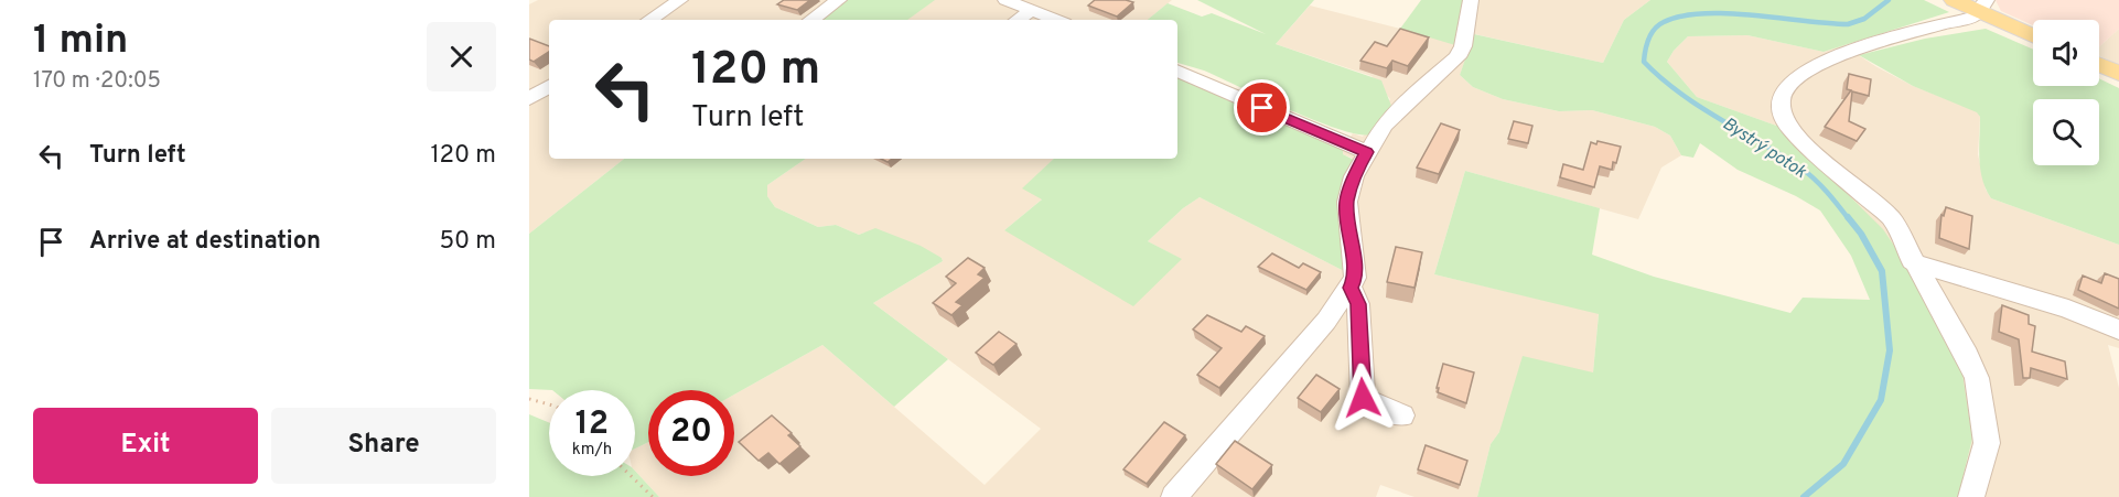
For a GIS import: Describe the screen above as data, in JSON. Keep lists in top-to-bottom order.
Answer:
{
  "water": ["Bystrý potok"],
  "page": {
    "heading": ["1 min", "170 m · 20:05"],
    "turn": ["120 m", "Turn left"],
    "list": [
      {
        "name": "Turn left",
        "value": "120 m"
      },
      {
        "name": "Arrive at destination",
        "value": "50 m"
      }
    ],
    "speed": "12 km/h",
    "limit": "20",
    "buttons": ["Exit", "Share"]
  }
}
